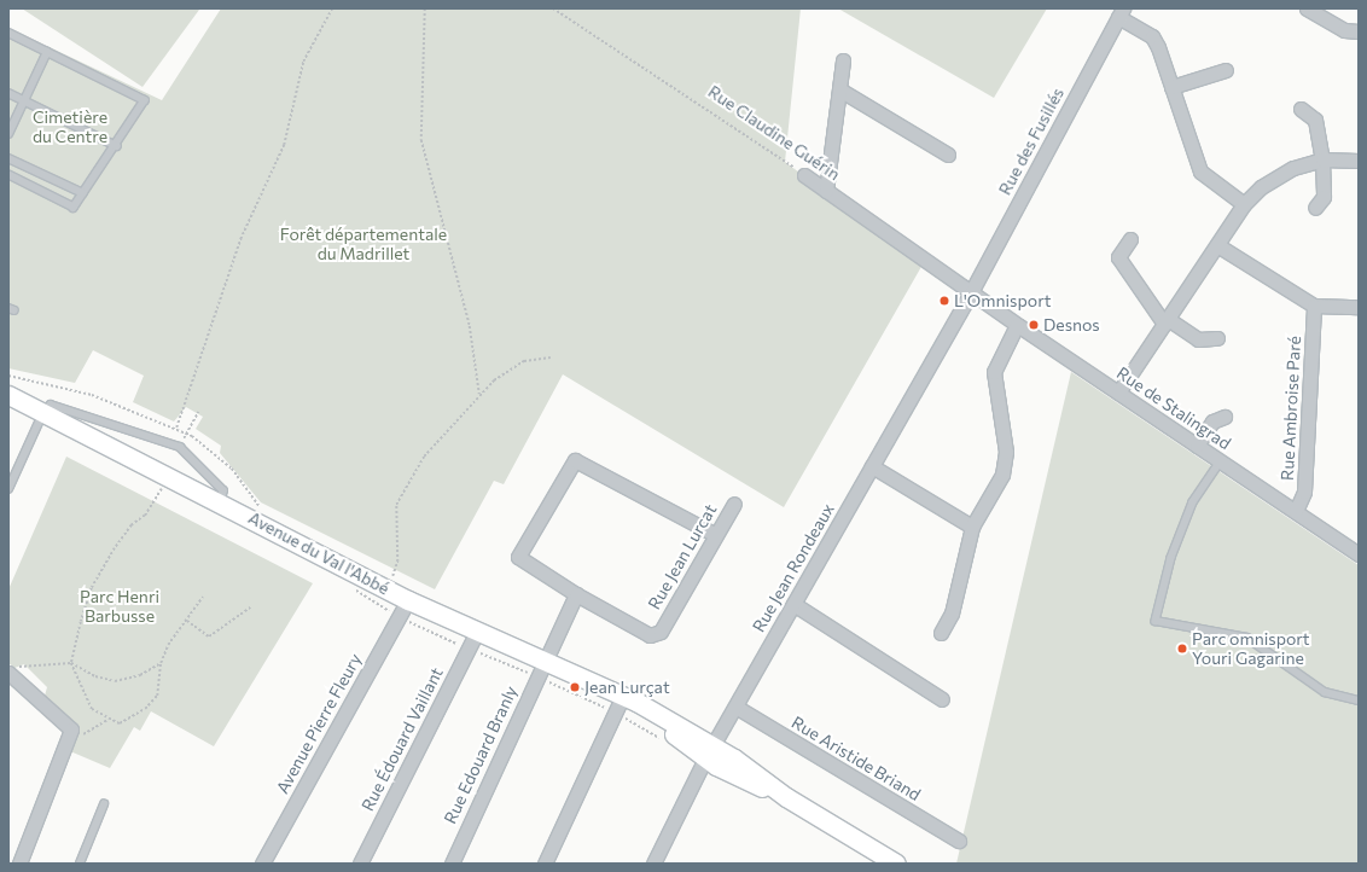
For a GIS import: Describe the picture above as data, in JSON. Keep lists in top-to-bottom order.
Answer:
{
  "streets": {
    "main road": ["Avenue du Val l'Abbé"],
    "street": [
      "Rue Claudine Guérin",
      "Rue des Fusillés",
      "Rue de Stalingrad",
      "Rue Ambroise Paré",
      "Rue Jean Lurcat",
      "Rue Jean Rondeaux",
      "Avenue Pierre Fleury",
      "Rue Édouard Vaillant",
      "Rue Edouard Branly",
      "Rue Aristide Briand"
    ]
  },
  "crossings": [
    ["Rue Claudine Guérin", "Rue des Fusillés"],
    ["Rue Claudine Guérin", "Rue de Stalingrad"],
    ["Rue Claudine Guérin", "Rue Jean Rondeaux"],
    ["Rue des Fusillés", "Rue de Stalingrad"],
    ["Rue des Fusillés", "Rue Jean Rondeaux"],
    ["Rue de Stalingrad", "Rue Ambroise Paré"],
    ["Rue de Stalingrad", "Rue Jean Rondeaux"],
    ["Avenue du Val l'Abbé", "Rue Jean Rondeaux"],
    ["Avenue du Val l'Abbé", "Avenue Pierre Fleury"],
    ["Avenue du Val l'Abbé", "Rue Édouard Vaillant"],
    ["Avenue du Val l'Abbé", "Rue Edouard Branly"],
    ["Rue Jean Rondeaux", "Rue Aristide Briand"]
  ],
  "parks": ["Cimetière du Centre", "Forêt départementale du Madrillet", "Parc Henri Barbusse"],
  "places": [
    "L'Omnisport",
    "Desnos",
    "Parc omnisport Youri Gagarine",
    "Jean Lurçat"
  ]
}
